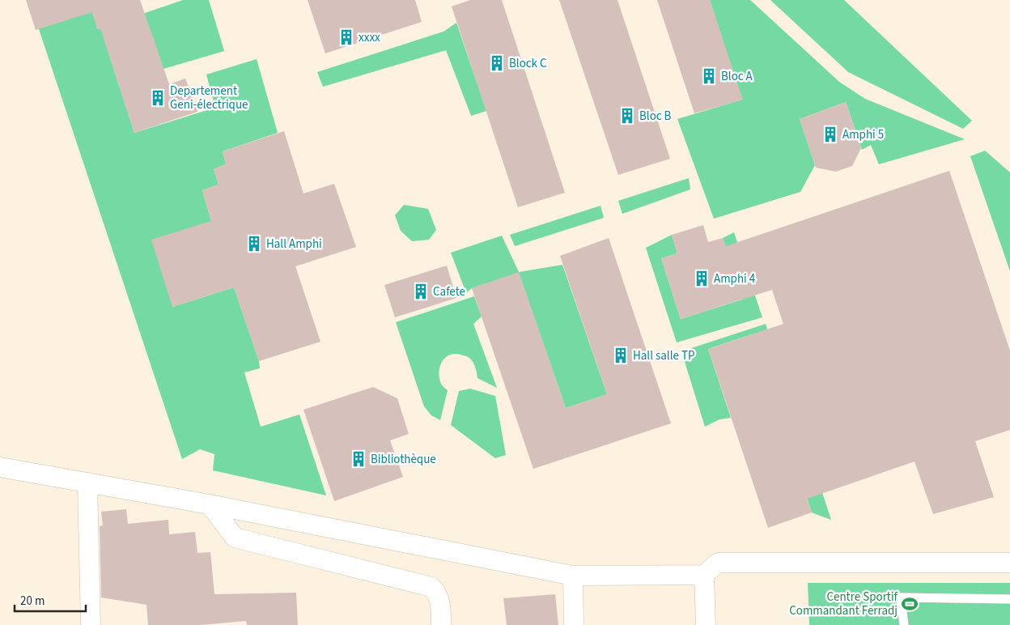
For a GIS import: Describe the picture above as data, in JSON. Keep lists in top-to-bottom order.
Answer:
{
  "places": {
    "building": [
      "xxxx",
      "Block C",
      "Bloc A",
      "Departement Geni-électrique",
      "Bloc B",
      "Amphi 5",
      "Hall Amphi",
      "Amphi 4",
      "Cafete",
      "Hall salle TP",
      "Bibliothèque"
    ],
    "sports": ["Centre Sportif Commandant Ferradj"]
  },
  "scale_bar": "20 m"
}
